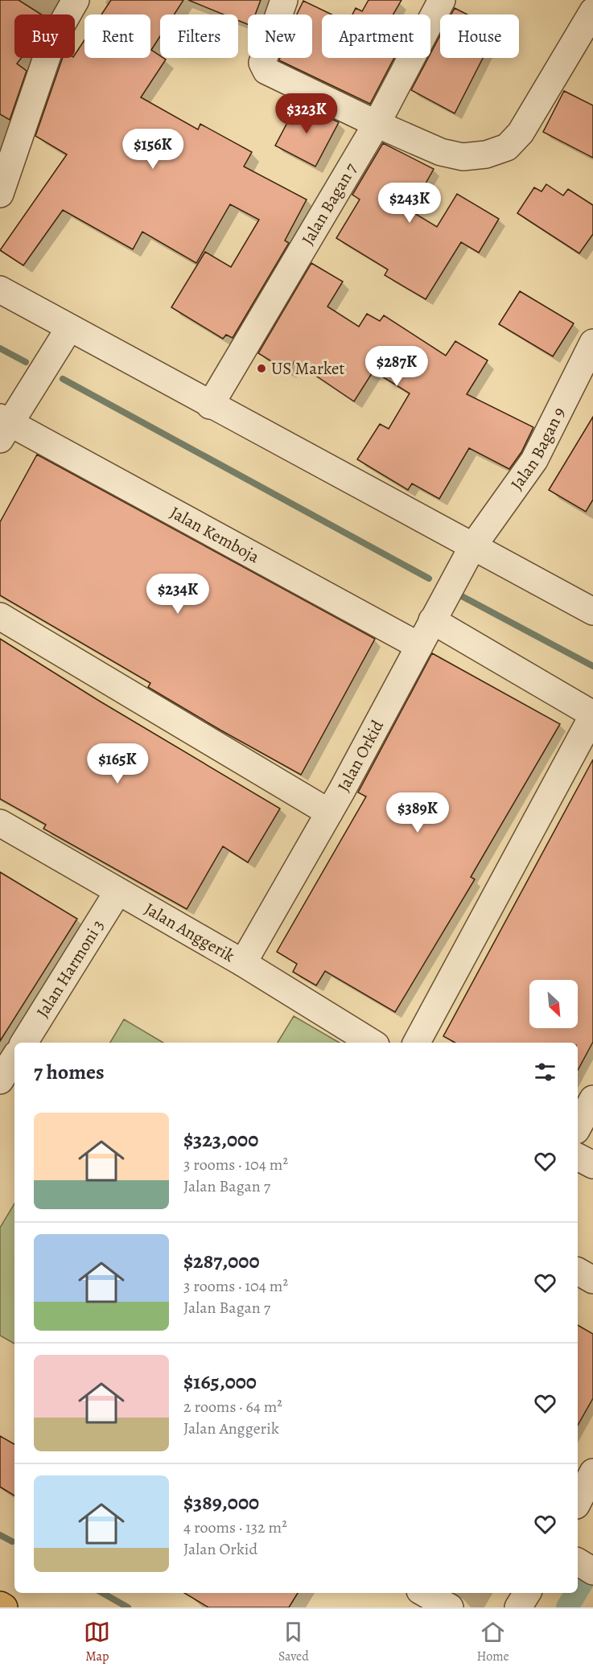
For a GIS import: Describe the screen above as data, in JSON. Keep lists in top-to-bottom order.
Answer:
{
  "streets": {
    "street": [
      "Jalan Bagan 7",
      "Jalan Bagan 9",
      "Jalan Kemboja",
      "Jalan Orkid",
      "Jalan Anggerik",
      "Jalan Harmoni 3"
    ]
  },
  "crossings": [
    ["Jalan Bagan 9", "Jalan Orkid"],
    ["Jalan Kemboja", "Jalan Orkid"],
    ["Jalan Orkid", "Jalan Anggerik"],
    ["Jalan Anggerik", "Jalan Harmoni 3"]
  ],
  "places": ["US Market"],
  "north": "bottom right",
  "page": {
    "chip": [
      "Buy",
      "Rent",
      "Filters",
      "New",
      "Apartment",
      "House"
    ],
    "price": [
      "$323K",
      "$156K",
      "$243K",
      "$287K",
      "$234K",
      "$165K",
      "$389K"
    ],
    "heading": "7 homes",
    "list": [
      {
        "name": "$323,000",
        "note": "3 rooms · 104 m² · Jalan Bagan 7"
      },
      {
        "name": "$287,000",
        "note": "3 rooms · 104 m² · Jalan Bagan 7"
      },
      {
        "name": "$165,000",
        "note": "2 rooms · 64 m² · Jalan Anggerik"
      },
      {
        "name": "$389,000",
        "note": "4 rooms · 132 m² · Jalan Orkid"
      }
    ],
    "tabs": ["Map", "Saved", "Home"]
  }
}
